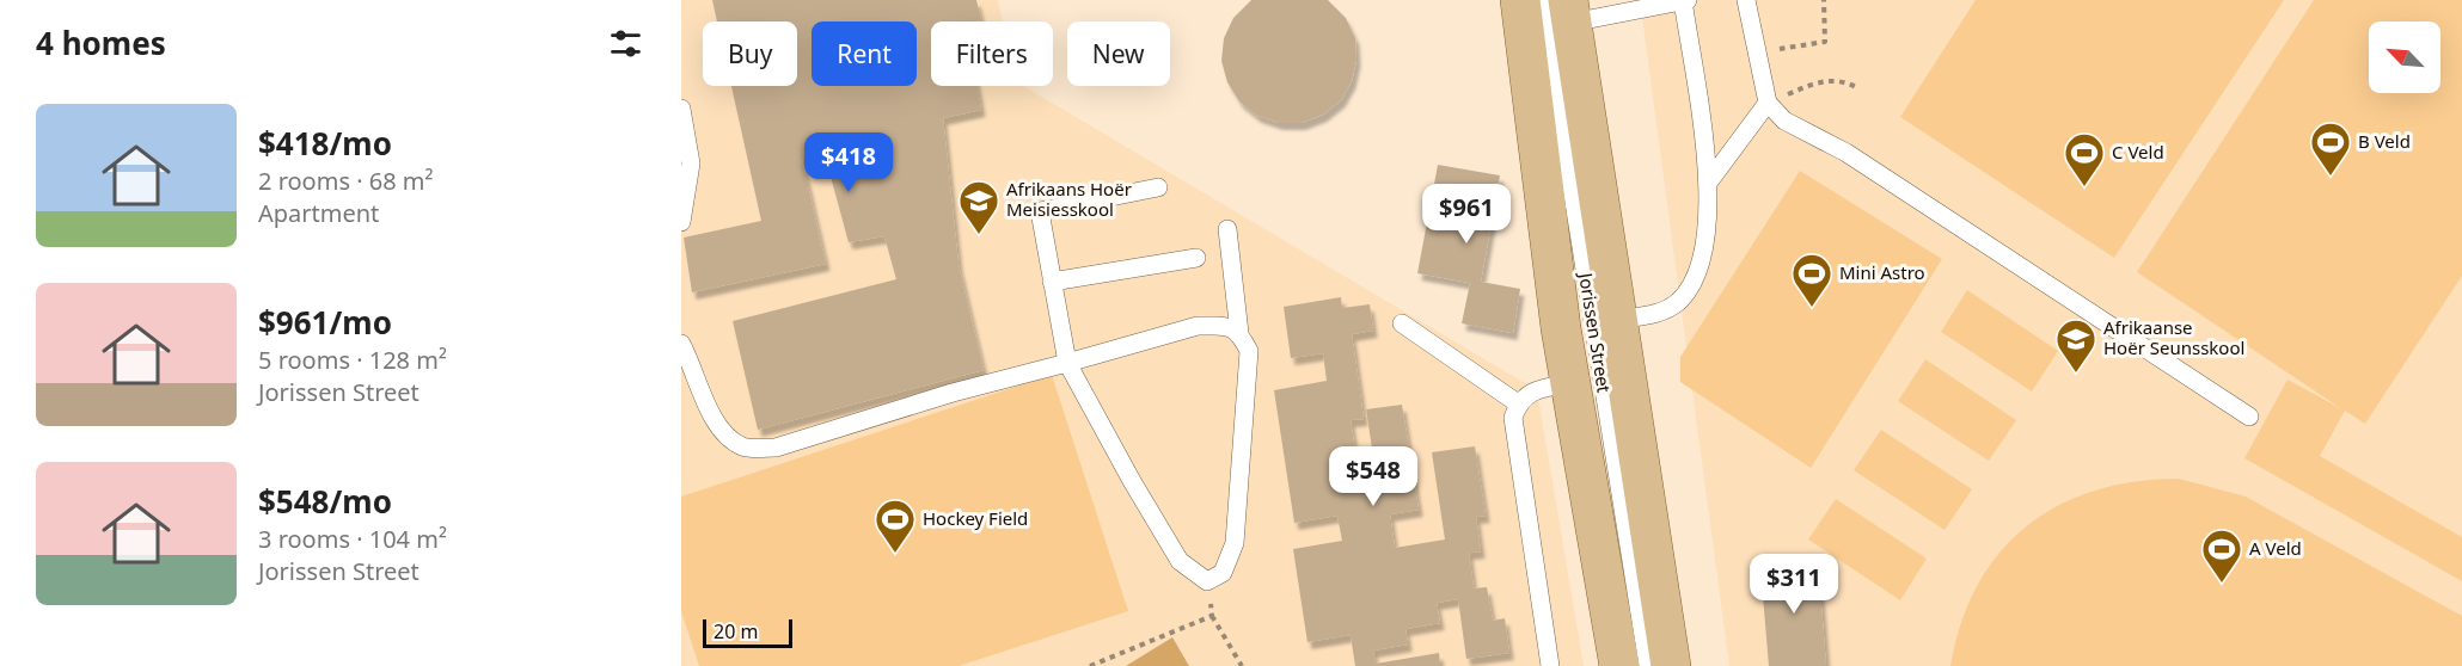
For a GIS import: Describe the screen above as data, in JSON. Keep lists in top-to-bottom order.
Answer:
{
  "streets": {
    "main road": ["Jorissen Street"]
  },
  "places": {
    "sports": [
      "B Veld",
      "C Veld",
      "Mini Astro",
      "Hockey Field",
      "A Veld"
    ],
    "school or university": ["Afrikaans Hoër Meisiesskool", "Afrikaanse Hoër Seunsskool"]
  },
  "scale_bar": "20 m",
  "north": "top left",
  "page": {
    "heading": "4 homes",
    "chip": [
      "Buy",
      "Rent",
      "Filters",
      "New"
    ],
    "list": [
      {
        "name": "$418/mo",
        "note": "2 rooms · 68 m² · Apartment"
      },
      {
        "name": "$961/mo",
        "note": "5 rooms · 128 m² · Jorissen Street"
      },
      {
        "name": "$548/mo",
        "note": "3 rooms · 104 m² · Jorissen Street"
      }
    ],
    "price": [
      "$418",
      "$961",
      "$548",
      "$311"
    ],
    "scale": "20 m"
  }
}
